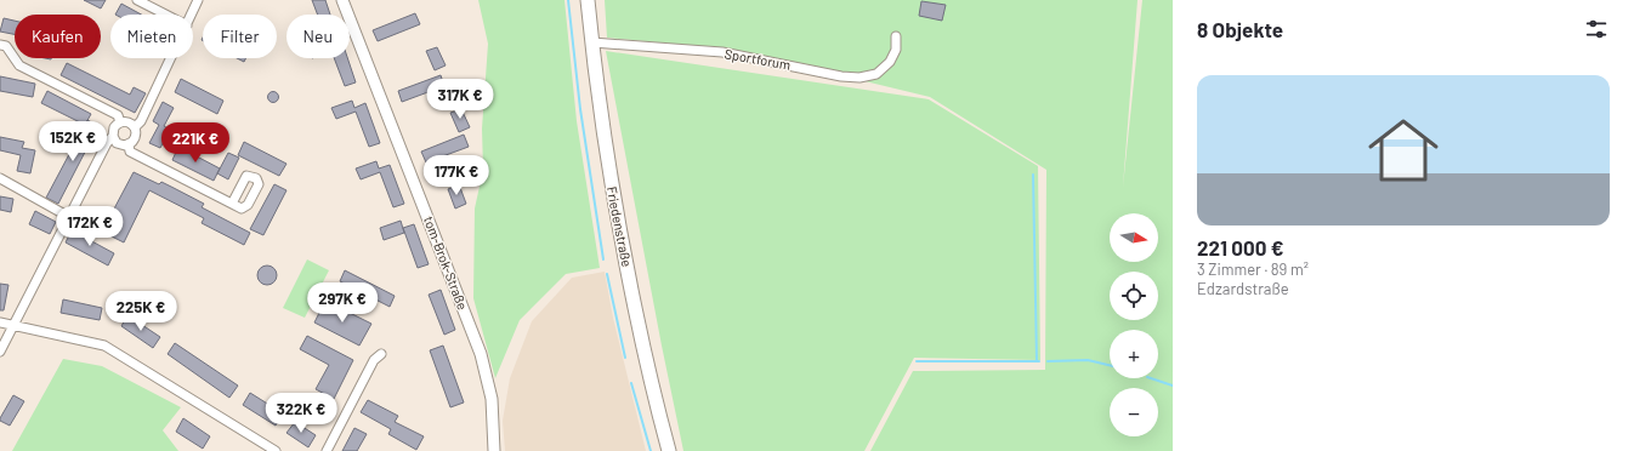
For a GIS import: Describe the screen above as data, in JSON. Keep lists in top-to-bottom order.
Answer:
{
  "streets": {
    "main road": ["Friedenstraße"],
    "street": ["Sportforum", "tom-Brok-Straße"]
  },
  "crossings": [
    ["Sportforum", "Friedenstraße"]
  ],
  "north": "right",
  "page": {
    "heading": "8 Objekte",
    "chip": [
      "Kaufen",
      "Mieten",
      "Filter",
      "Neu"
    ],
    "list": [
      {
        "name": "221 000 €",
        "note": "3 Zimmer · 89 m² · Edzardstraße"
      }
    ],
    "price": [
      "317K €",
      "152K €",
      "221K €",
      "177K €",
      "172K €",
      "297K €",
      "225K €",
      "322K €"
    ],
    "map_buttons": ["+", "−"]
  }
}
